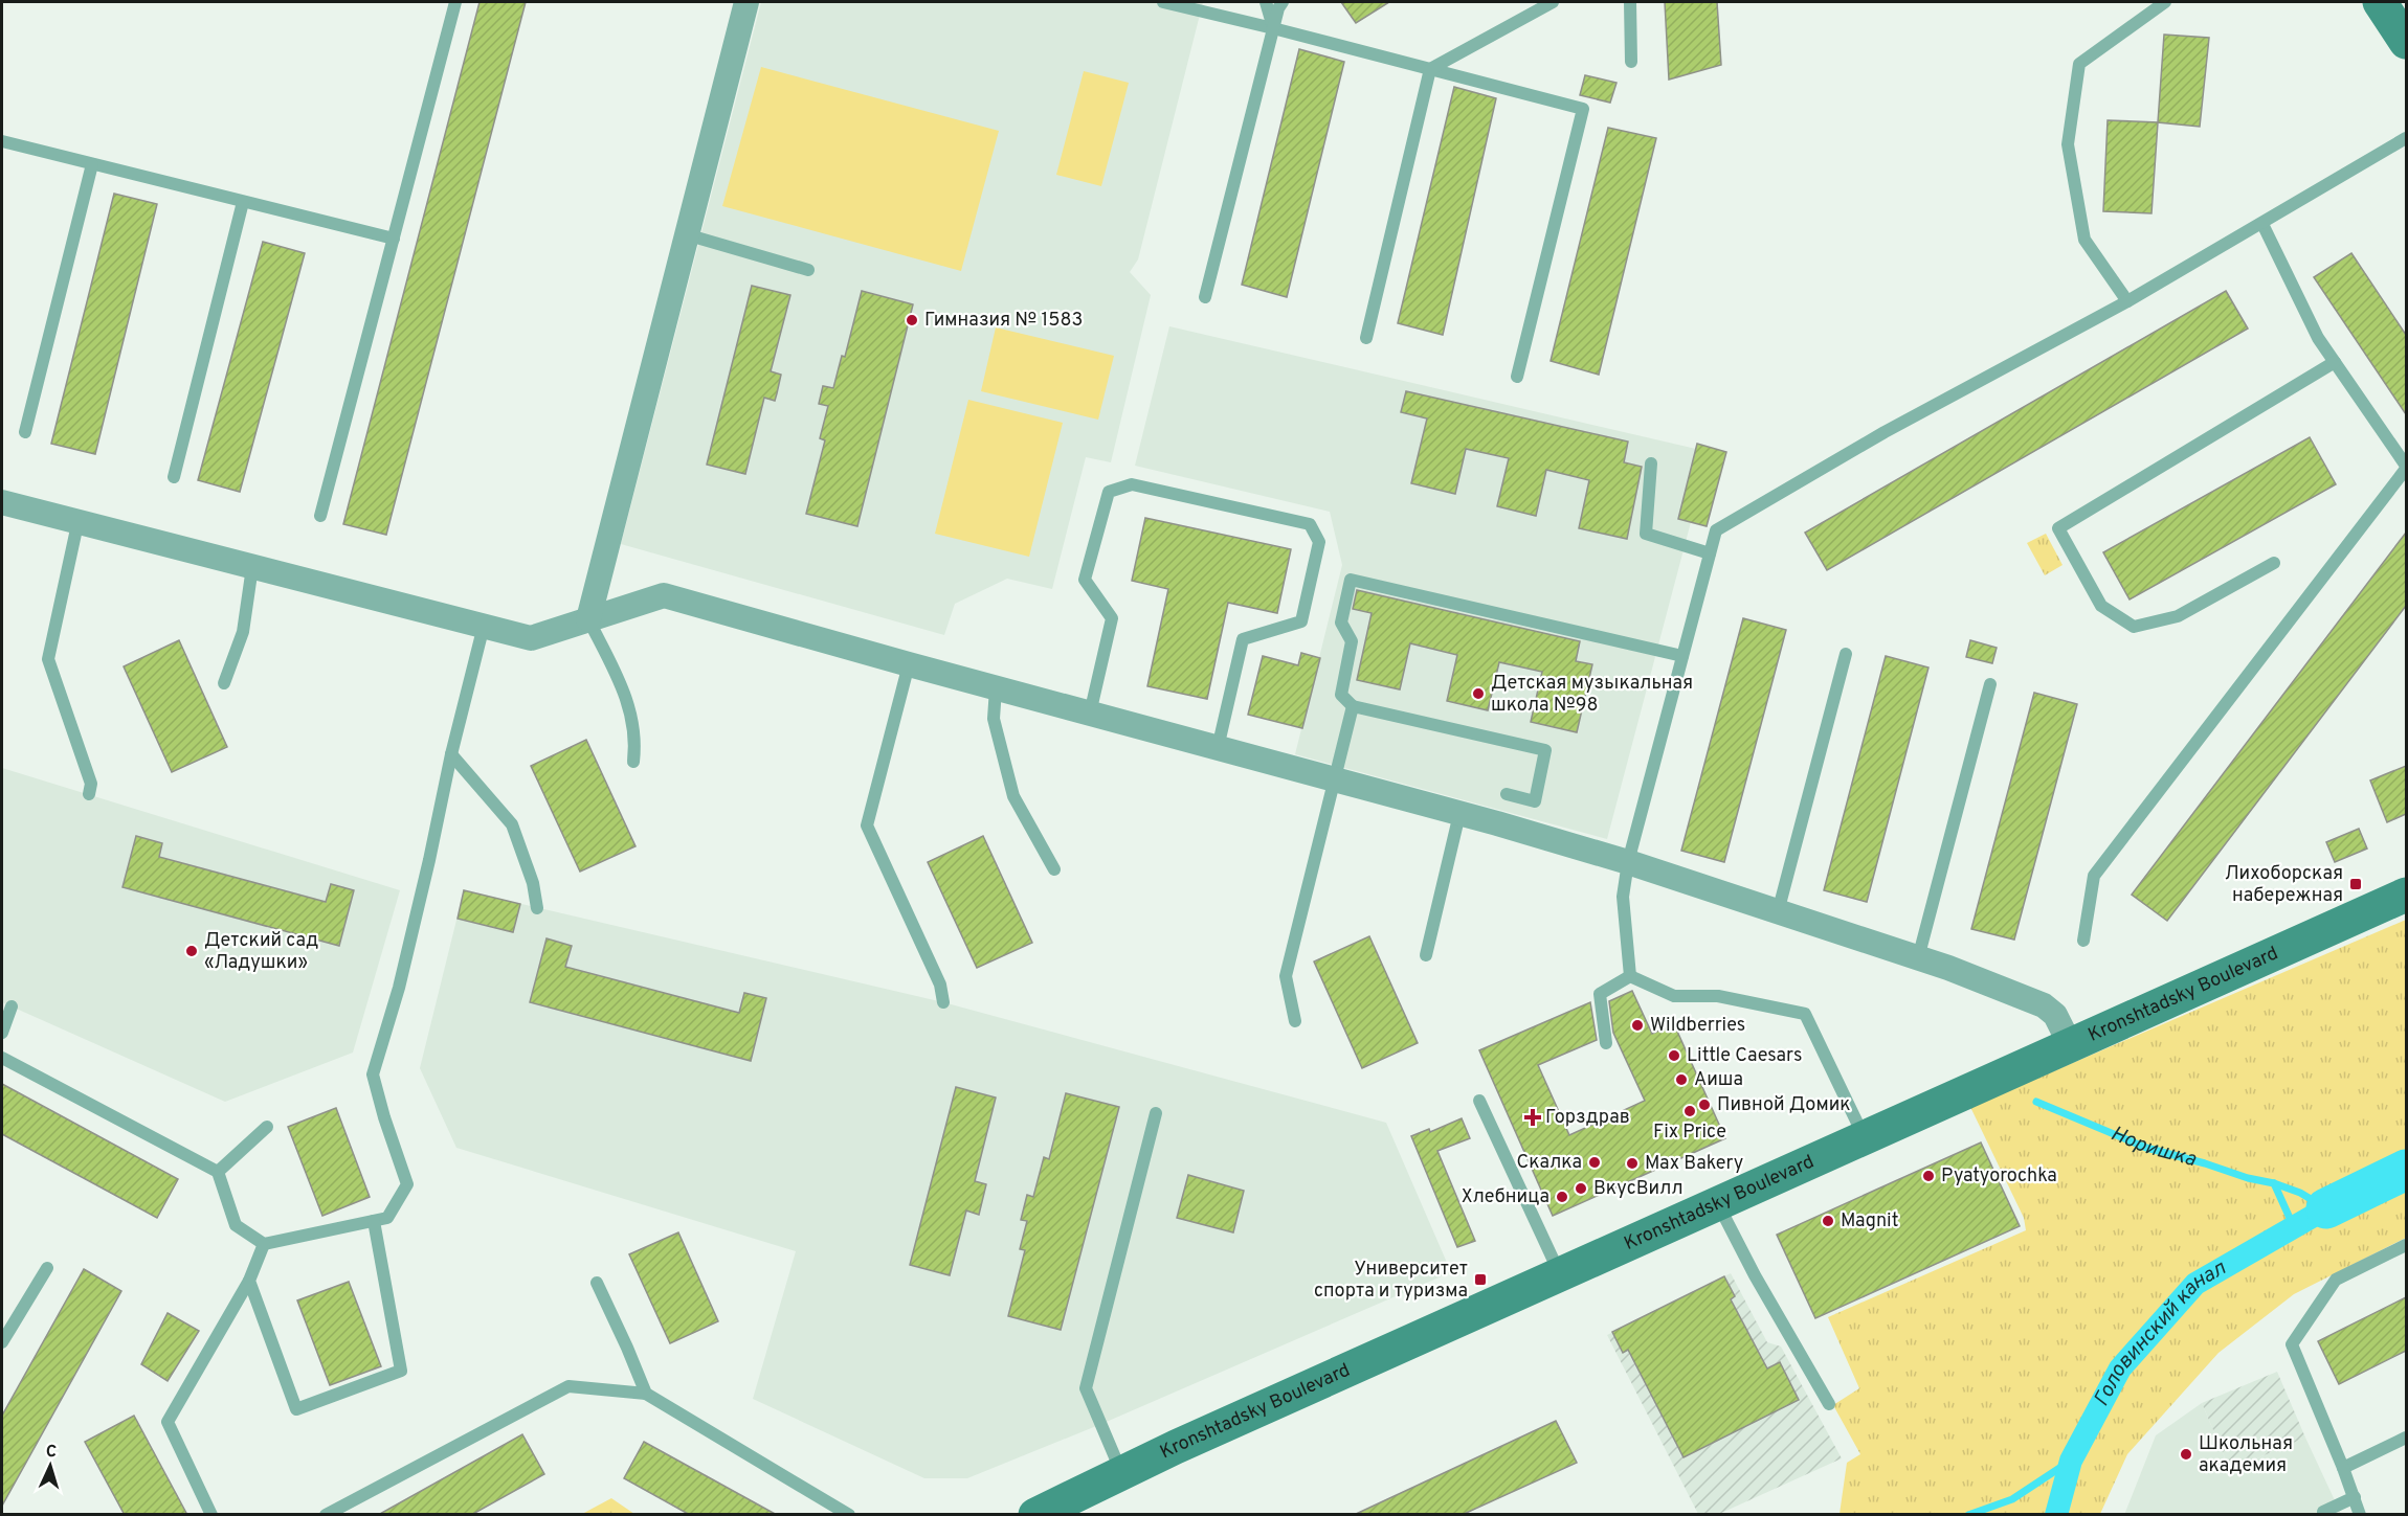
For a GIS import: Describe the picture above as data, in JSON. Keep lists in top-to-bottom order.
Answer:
{
  "streets": {
    "main road": ["Kronshtadsky Boulevard"]
  },
  "water": ["Норишка", "Головинский канал"],
  "places": {
    "other": [
      "Гимназия № 1583",
      "Детская музыкальная школа №98",
      "Детский сад «Ладушки»",
      "Wildberries",
      "Little Caesars",
      "Аиша",
      "Пивной Домик",
      "Fix Price",
      "Скалка",
      "Max Bakery",
      "Pyatyorochka",
      "ВкусВилл",
      "Хлебница",
      "Magnit",
      "Школьная академия"
    ],
    "transit": ["Лихоборская набережная", "Университет спорта и туризма"],
    "health": ["Горздрав"]
  },
  "north": "top"
}
